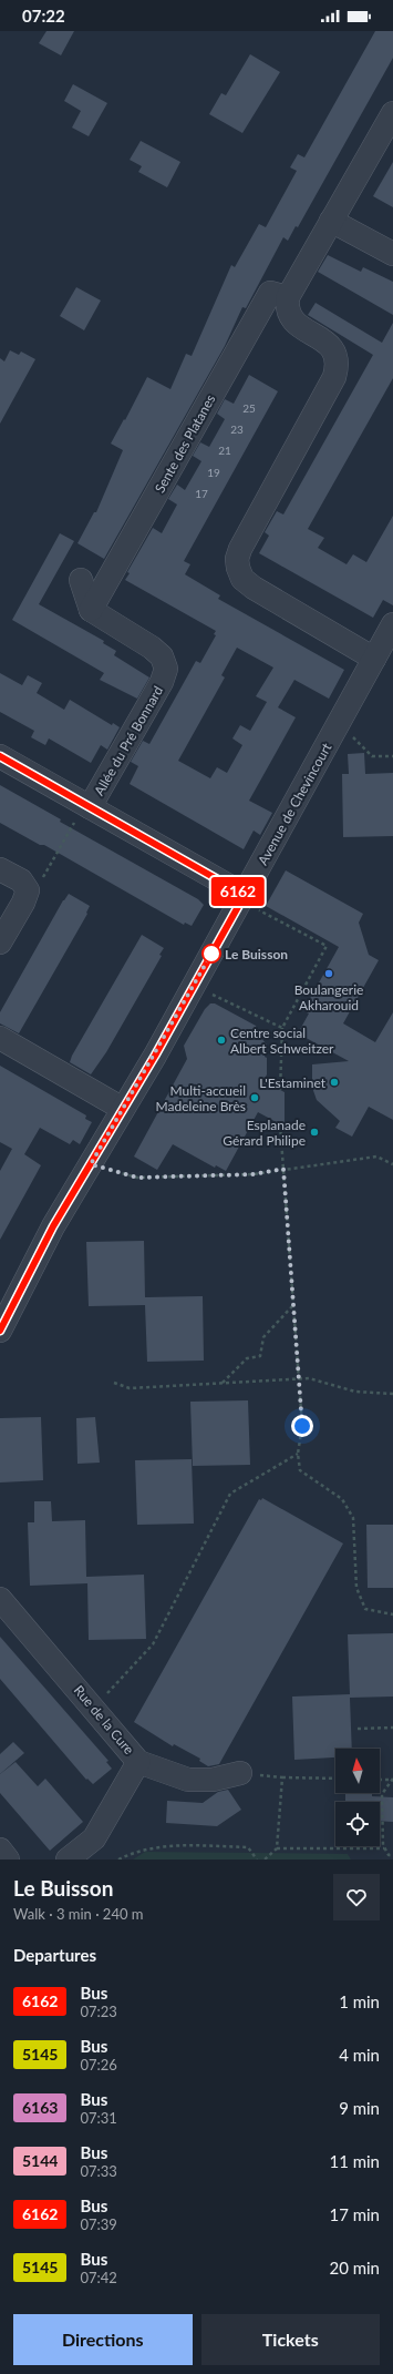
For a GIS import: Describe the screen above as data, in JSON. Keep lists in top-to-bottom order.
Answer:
{
  "streets": {
    "street": [
      "Sente des Platanes",
      "Allée du Pré Bonnard",
      "Avenue de Chevincourt",
      "Rue de la Cure"
    ]
  },
  "crossings": [
    ["Sente des Platanes", "Allée du Pré Bonnard"]
  ],
  "places": [
    "Le Buisson",
    "Boulangerie Akharouid",
    "Centre social Albert Schweitzer",
    "L'Estaminet",
    "Multi-accueil Madeleine Brès",
    "Esplanade Gérard Philipe"
  ],
  "lines": ["bus line 6162"],
  "house_numbers": [
    "25",
    "23",
    "21",
    "19",
    "17"
  ],
  "north": "top",
  "page": {
    "status": "07:22",
    "on_map": "6162",
    "heading": [
      ["Le Buisson", "Walk · 3 min · 240 m"],
      "Departures"
    ],
    "list": [
      {
        "mark": "6162",
        "name": "Bus",
        "note": "07:23",
        "value": "1 min"
      },
      {
        "mark": "5145",
        "name": "Bus",
        "note": "07:26",
        "value": "4 min"
      },
      {
        "mark": "6163",
        "name": "Bus",
        "note": "07:31",
        "value": "9 min"
      },
      {
        "mark": "5144",
        "name": "Bus",
        "note": "07:33",
        "value": "11 min"
      },
      {
        "mark": "6162",
        "name": "Bus",
        "note": "07:39",
        "value": "17 min"
      },
      {
        "mark": "5145",
        "name": "Bus",
        "note": "07:42",
        "value": "20 min"
      }
    ],
    "buttons": ["Directions", "Tickets"]
  }
}
